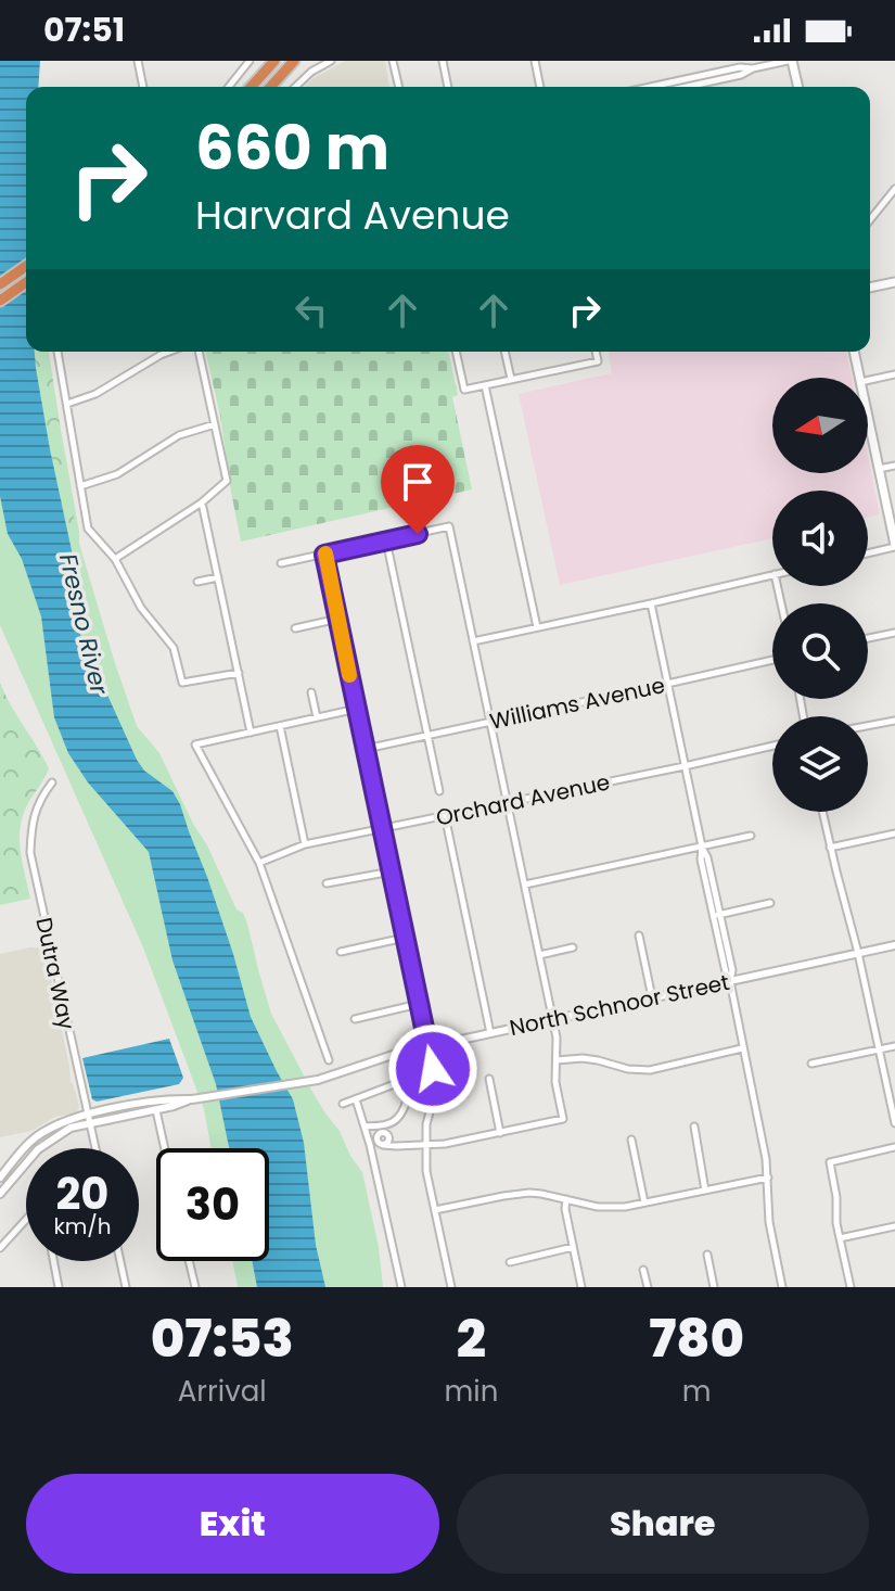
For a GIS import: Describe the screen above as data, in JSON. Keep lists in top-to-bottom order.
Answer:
{
  "streets": {
    "street": [
      "Williams Avenue",
      "Orchard Avenue",
      "Dutra Way",
      "North Schnoor Street"
    ]
  },
  "crossings": [
    ["Dutra Way", "North Schnoor Street"]
  ],
  "water": ["Fresno River"],
  "north": "left",
  "page": {
    "status": "07:51",
    "turn": ["660 m", "Harvard Avenue"],
    "speed": "20 km/h",
    "limit": "30",
    "eta": [
      "07:53",
      "Arrival",
      "2",
      "min",
      "780",
      "m"
    ],
    "buttons": ["Exit", "Share"]
  }
}
